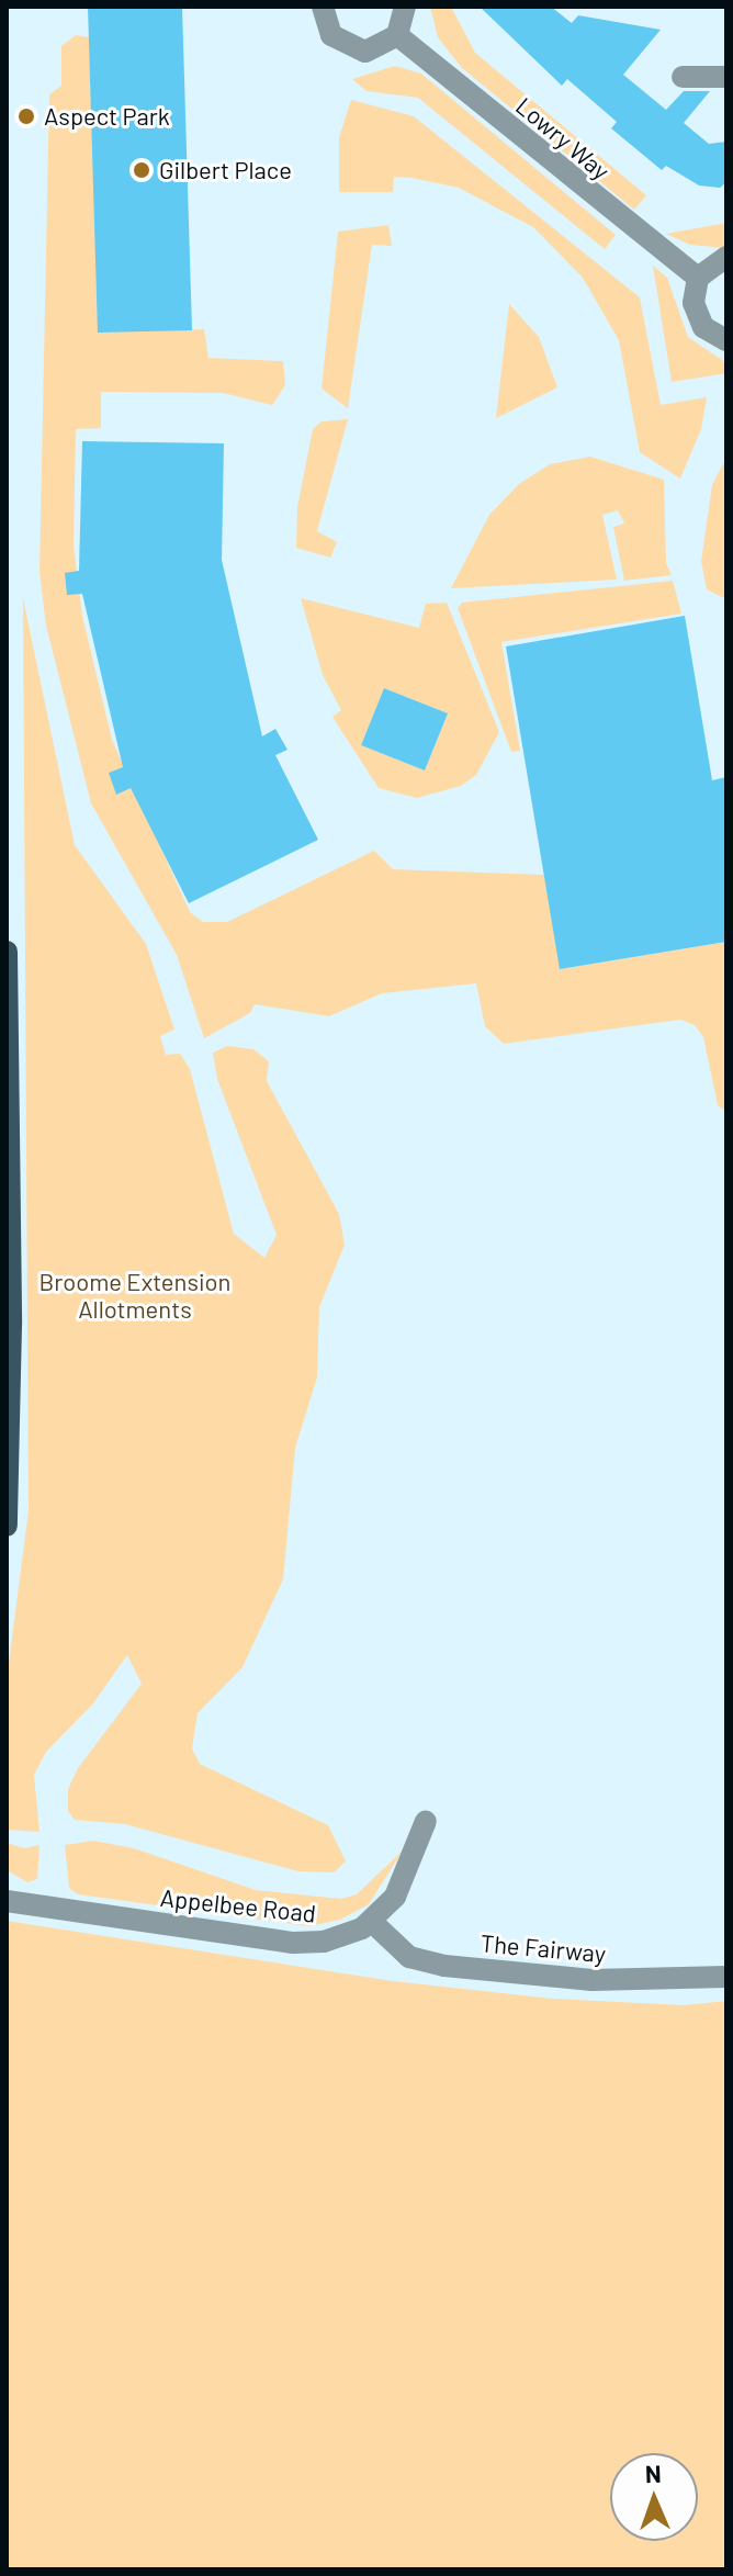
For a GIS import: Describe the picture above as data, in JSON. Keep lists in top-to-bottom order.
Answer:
{
  "streets": {
    "street": ["Lowry Way", "Appelbee Road", "The Fairway"]
  },
  "crossings": [
    ["Appelbee Road", "The Fairway"]
  ],
  "parks": ["Broome Extension Allotments"],
  "places": ["Aspect Park", "Gilbert Place"],
  "north": "top"
}
